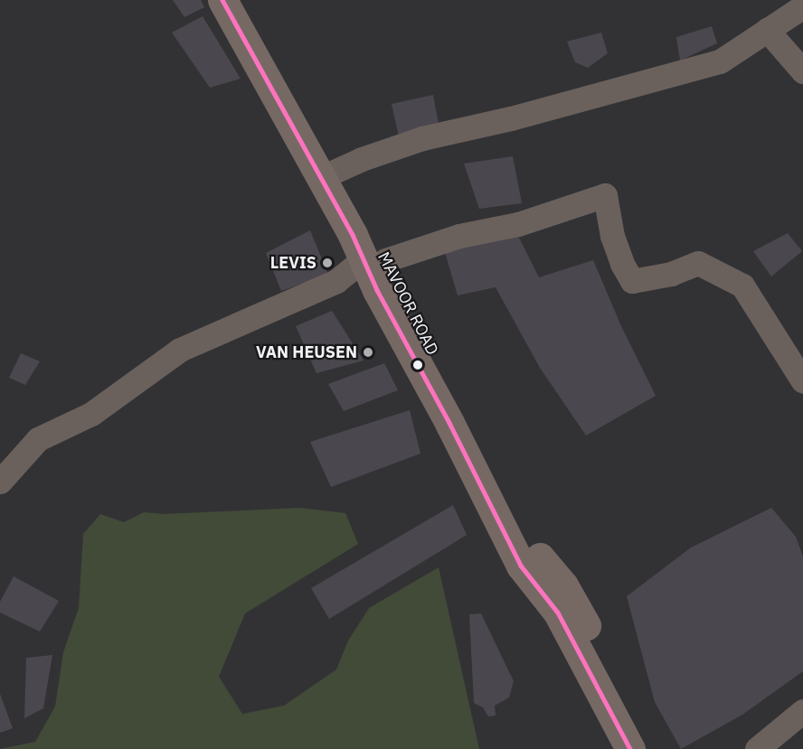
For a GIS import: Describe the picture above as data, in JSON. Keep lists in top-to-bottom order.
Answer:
{
  "streets": {
    "main road": ["MAVOOR ROAD"]
  },
  "places": ["LEVIS", "VAN HEUSEN"]
}
